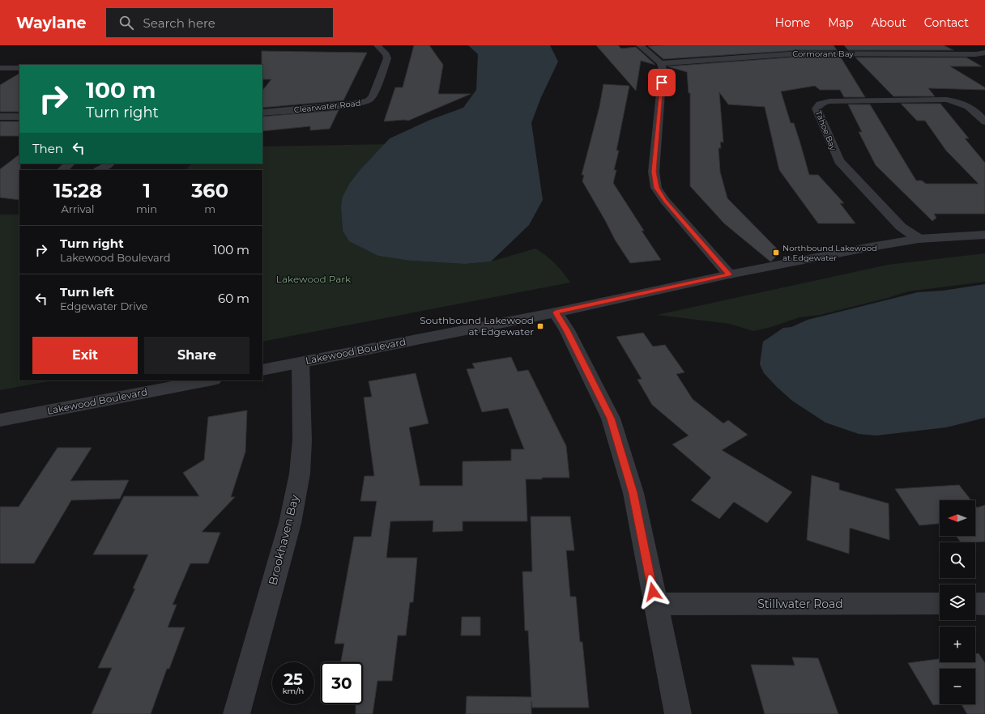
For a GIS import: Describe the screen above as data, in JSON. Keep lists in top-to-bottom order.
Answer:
{
  "streets": {
    "street": [
      "Cormorant Bay",
      "Clearwater Road",
      "Tahoe Bay",
      "Lakewood Boulevard",
      "Brookhaven Bay",
      "Stillwater Road"
    ]
  },
  "crossings": [
    ["Tahoe Bay", "Lakewood Boulevard"],
    ["Lakewood Boulevard", "Brookhaven Bay"]
  ],
  "parks": ["Lakewood Park"],
  "places": {
    "transit": ["Northbound Lakewood at Edgewater", "Southbound Lakewood at Edgewater"]
  },
  "north": "left",
  "page": {
    "header": "Waylane",
    "search": "Search here",
    "nav": [
      "Home",
      "Map",
      "About",
      "Contact"
    ],
    "turn": ["100 m", "Turn right"],
    "then": "Then",
    "eta": [
      "15:28",
      "Arrival",
      "1",
      "min",
      "360",
      "m"
    ],
    "list": [
      {
        "name": "Turn right",
        "note": "Lakewood Boulevard",
        "value": "100 m"
      },
      {
        "name": "Turn left",
        "note": "Edgewater Drive",
        "value": "60 m"
      }
    ],
    "buttons": ["Exit", "Share"],
    "map_buttons": ["+", "−"],
    "speed": "25 km/h",
    "limit": "30"
  }
}
